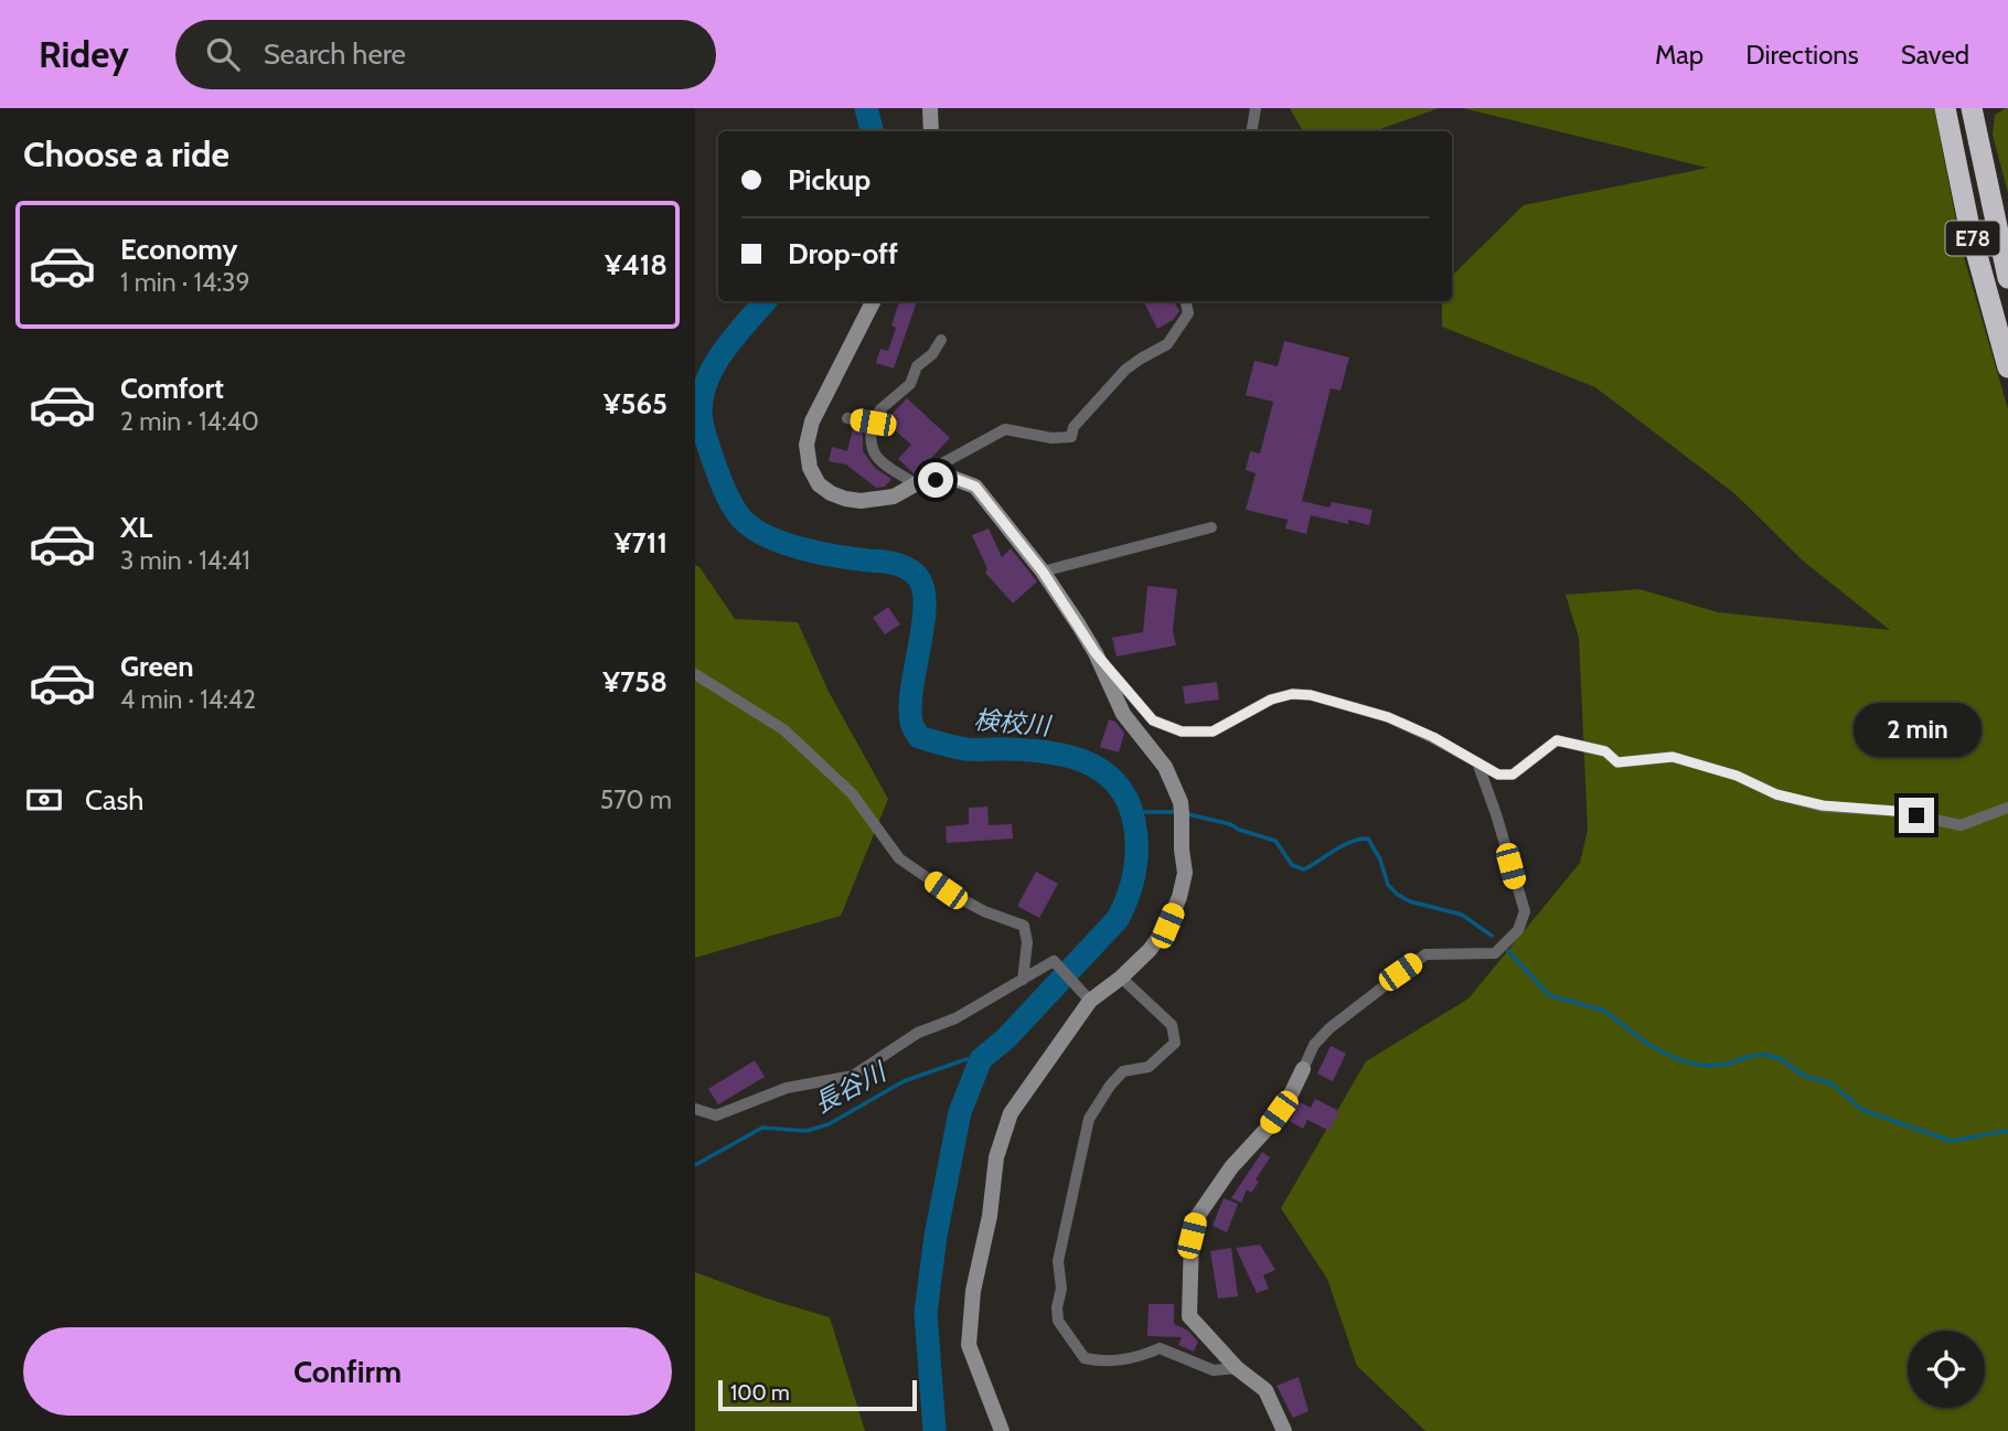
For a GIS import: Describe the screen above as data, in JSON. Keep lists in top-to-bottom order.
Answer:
{
  "streets": {
    "highway": ["E78"]
  },
  "water": ["検校川", "長谷川"],
  "scale_bar": "100 m",
  "page": {
    "header": "Ridey",
    "search": "Search here",
    "nav": ["Map", "Directions", "Saved"],
    "heading": "Choose a ride",
    "banner": ["Pickup", "Drop-off"],
    "list": [
      {
        "name": "Economy",
        "note": "1 min · 14:39",
        "value": "¥418"
      },
      {
        "name": "Comfort",
        "note": "2 min · 14:40",
        "value": "¥565"
      },
      {
        "name": "XL",
        "note": "3 min · 14:41",
        "value": "¥711"
      },
      {
        "name": "Green",
        "note": "4 min · 14:42",
        "value": "¥758"
      }
    ],
    "bubble": "2 min",
    "pay": ["Cash", "570 m"],
    "buttons": "Confirm",
    "scale": "100 m"
  }
}
